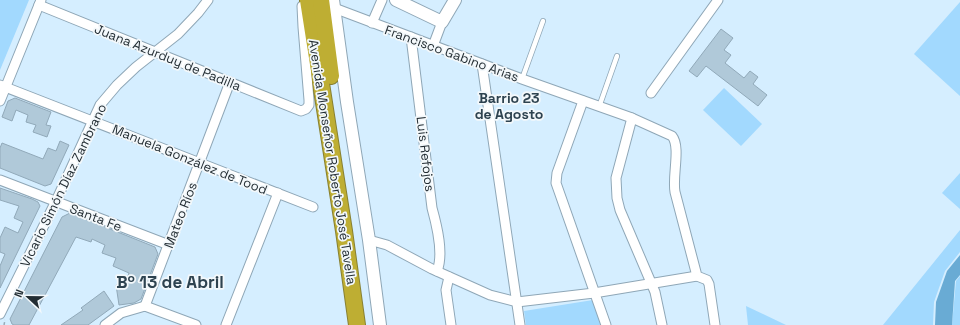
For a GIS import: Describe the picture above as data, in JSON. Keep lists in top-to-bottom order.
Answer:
{
  "streets": {
    "highway": ["Avenida Monseñor Roberto José Tavella"],
    "street": [
      "Francisco Gabino Arias",
      "Juana Azurduy de Padilla",
      "Luis Refojos",
      "Manuela González de Tood",
      "Vicario Simón Díaz Zambrano",
      "Mateo Ríos",
      "Santa Fe"
    ]
  },
  "crossings": [
    ["Francisco Gabino Arias", "Luis Refojos"],
    ["Francisco Gabino Arias", "Avenida Monseñor Roberto José Tavella"],
    ["Juana Azurduy de Padilla", "Vicario Simón Díaz Zambrano"],
    ["Juana Azurduy de Padilla", "Mateo Ríos"],
    ["Manuela González de Tood", "Vicario Simón Díaz Zambrano"],
    ["Manuela González de Tood", "Mateo Ríos"],
    ["Vicario Simón Díaz Zambrano", "Santa Fe"],
    ["Mateo Ríos", "Santa Fe"]
  ],
  "districts": ["Barrio 23 de Agosto", "Bº 13 de Abril"],
  "north": "left"
}
